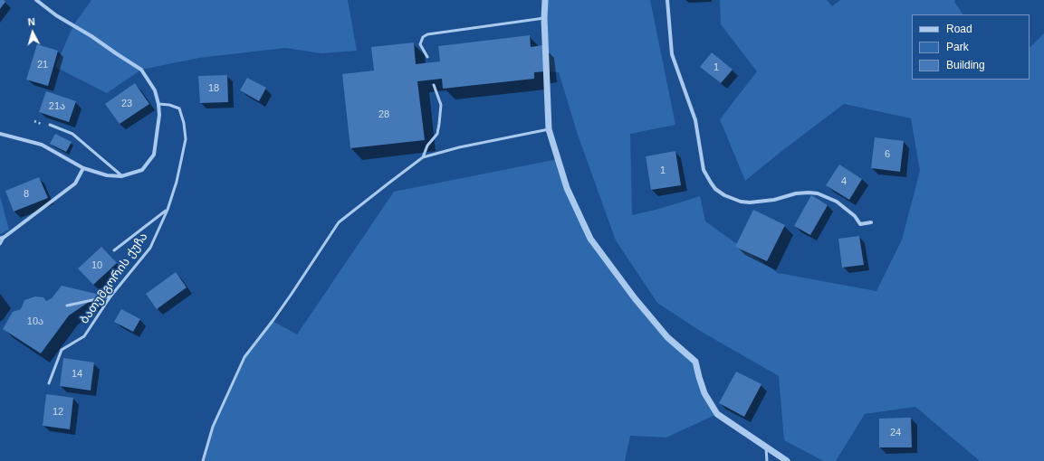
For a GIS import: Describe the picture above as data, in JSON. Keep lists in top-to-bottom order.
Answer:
{
  "streets": {
    "lane": ["ბათუმგორის ქუჩა"]
  },
  "house_numbers": [
    "21",
    "1",
    "18",
    "23",
    "21ა",
    "28",
    "6",
    "1",
    "4",
    "8",
    "10",
    "10ა",
    "14",
    "12",
    "24"
  ],
  "legend": ["Road", "Park", "Building"],
  "north": "top"
}
